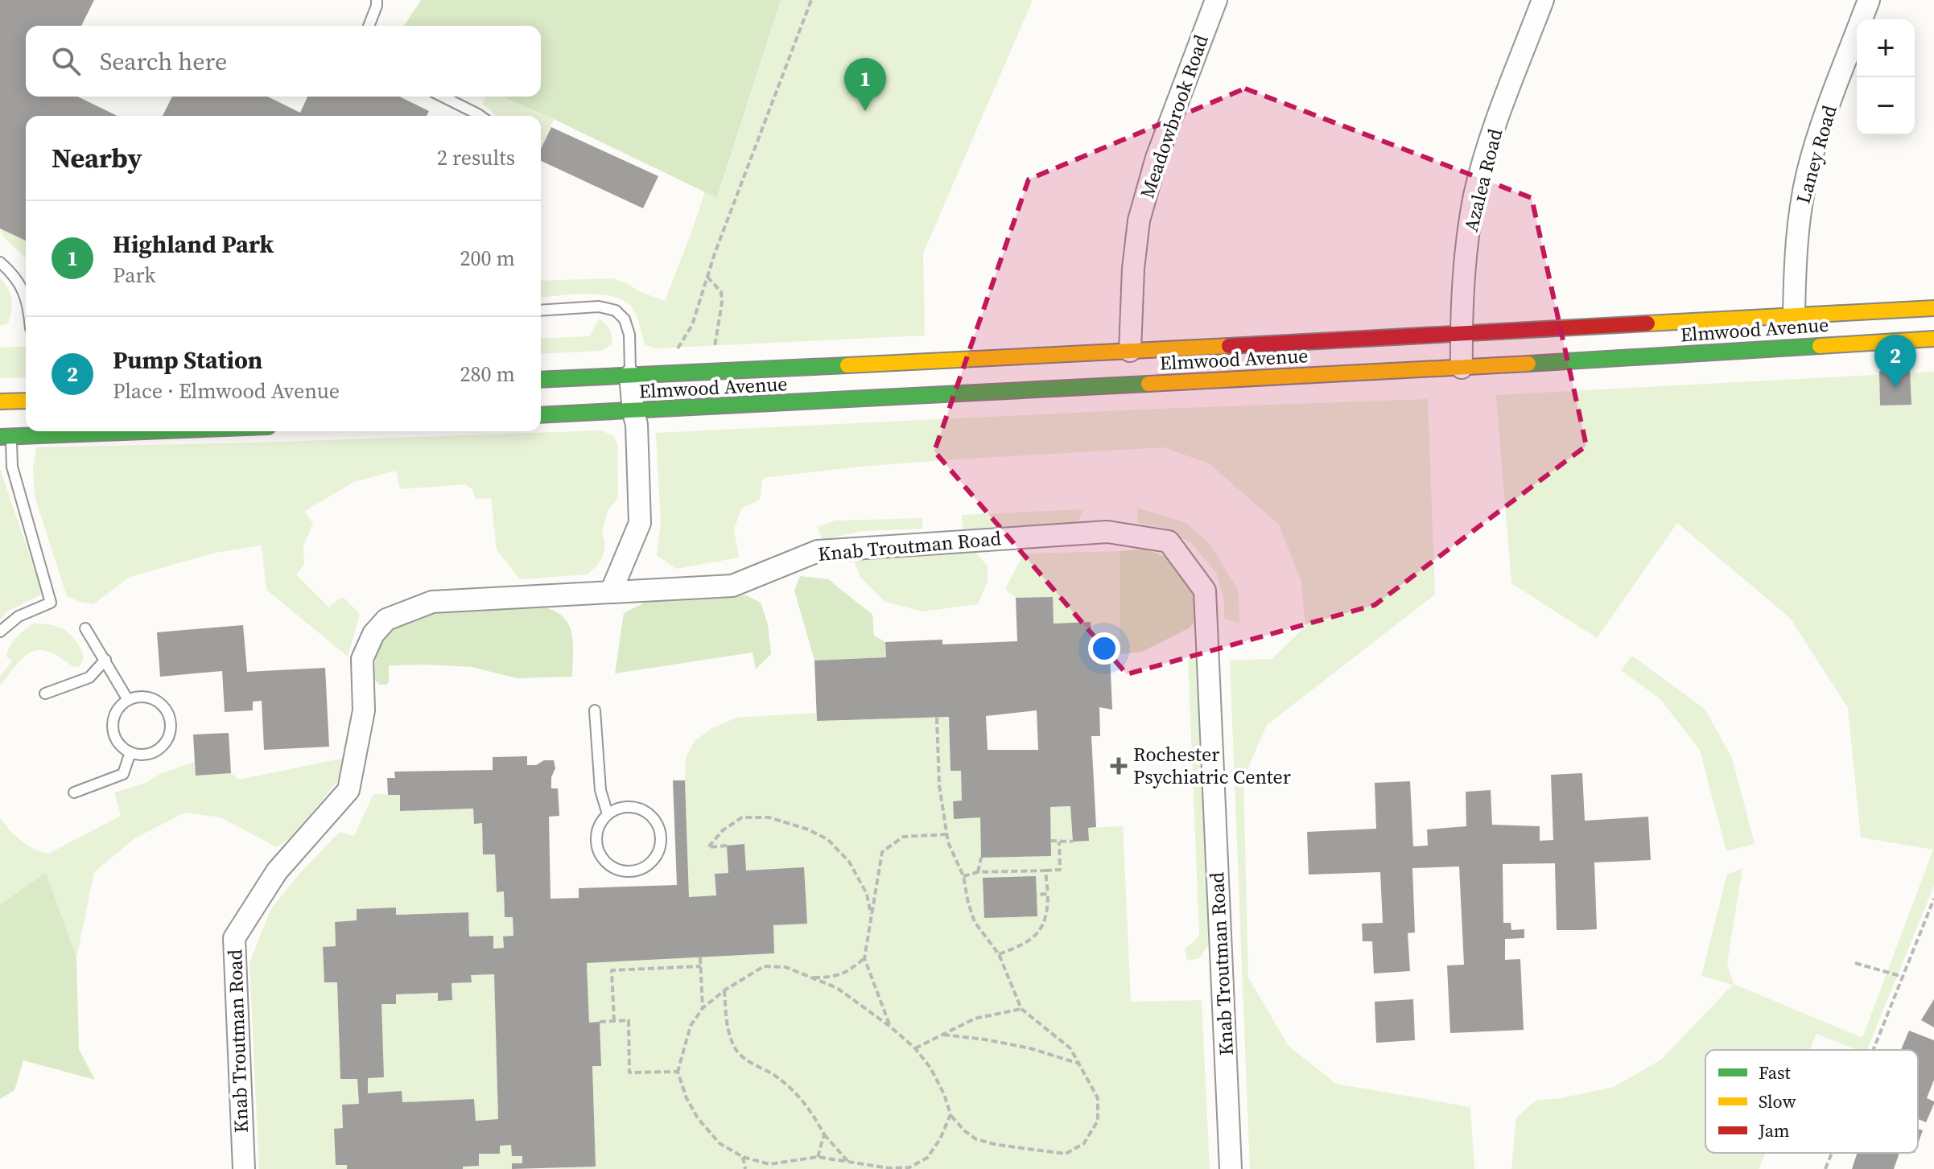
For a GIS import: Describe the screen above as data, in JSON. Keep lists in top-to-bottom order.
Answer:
{
  "streets": {
    "main road": ["Elmwood Avenue"],
    "street": [
      "Meadowbrook Road",
      "Laney Road",
      "Azalea Road",
      "Knab Troutman Road"
    ]
  },
  "crossings": [
    ["Meadowbrook Road", "Elmwood Avenue"],
    ["Laney Road", "Elmwood Avenue"],
    ["Azalea Road", "Elmwood Avenue"]
  ],
  "places": {
    "health": ["Rochester Psychiatric Center"]
  },
  "legend": ["Fast", "Slow", "Jam"],
  "page": {
    "map_buttons": ["+", "−"],
    "search": "Search here",
    "pins": ["1", "2"],
    "heading": ["Nearby", "2 results"],
    "list": [
      {
        "mark": "1",
        "name": "Highland Park",
        "note": "Park",
        "value": "200 m"
      },
      {
        "mark": "2",
        "name": "Pump Station",
        "note": "Place · Elmwood Avenue",
        "value": "280 m"
      }
    ]
  }
}
